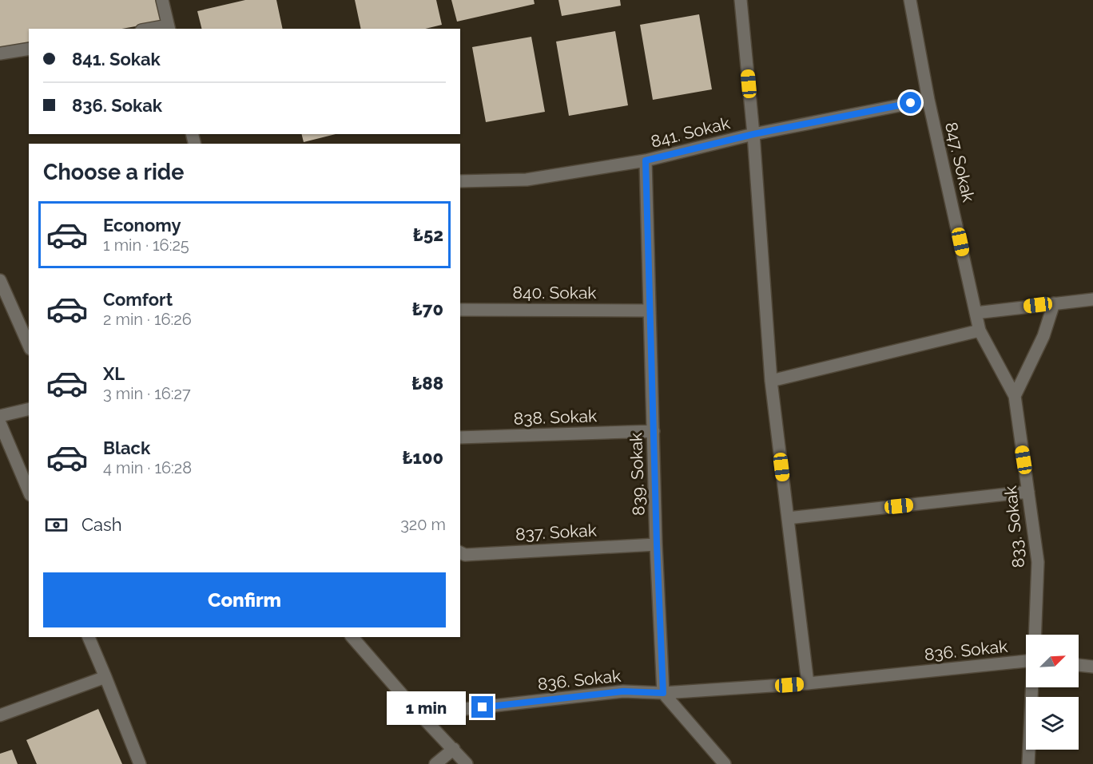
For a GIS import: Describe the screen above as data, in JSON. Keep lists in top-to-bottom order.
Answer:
{
  "streets": {
    "street": [
      "841. Sokak",
      "847. Sokak",
      "840. Sokak",
      "838. Sokak",
      "839. Sokak",
      "833. Sokak",
      "837. Sokak",
      "836. Sokak"
    ]
  },
  "crossings": [
    ["841. Sokak", "847. Sokak"],
    ["841. Sokak", "839. Sokak"],
    ["847. Sokak", "833. Sokak"],
    ["840. Sokak", "839. Sokak"],
    ["838. Sokak", "839. Sokak"],
    ["839. Sokak", "837. Sokak"],
    ["839. Sokak", "836. Sokak"]
  ],
  "north": "top right",
  "page": {
    "banner": ["841. Sokak", "836. Sokak"],
    "heading": "Choose a ride",
    "list": [
      {
        "name": "Economy",
        "note": "1 min · 16:25",
        "value": "₺52"
      },
      {
        "name": "Comfort",
        "note": "2 min · 16:26",
        "value": "₺70"
      },
      {
        "name": "XL",
        "note": "3 min · 16:27",
        "value": "₺88"
      },
      {
        "name": "Black",
        "note": "4 min · 16:28",
        "value": "₺100"
      }
    ],
    "pay": ["Cash", "320 m"],
    "buttons": "Confirm",
    "bubble": "1 min"
  }
}
